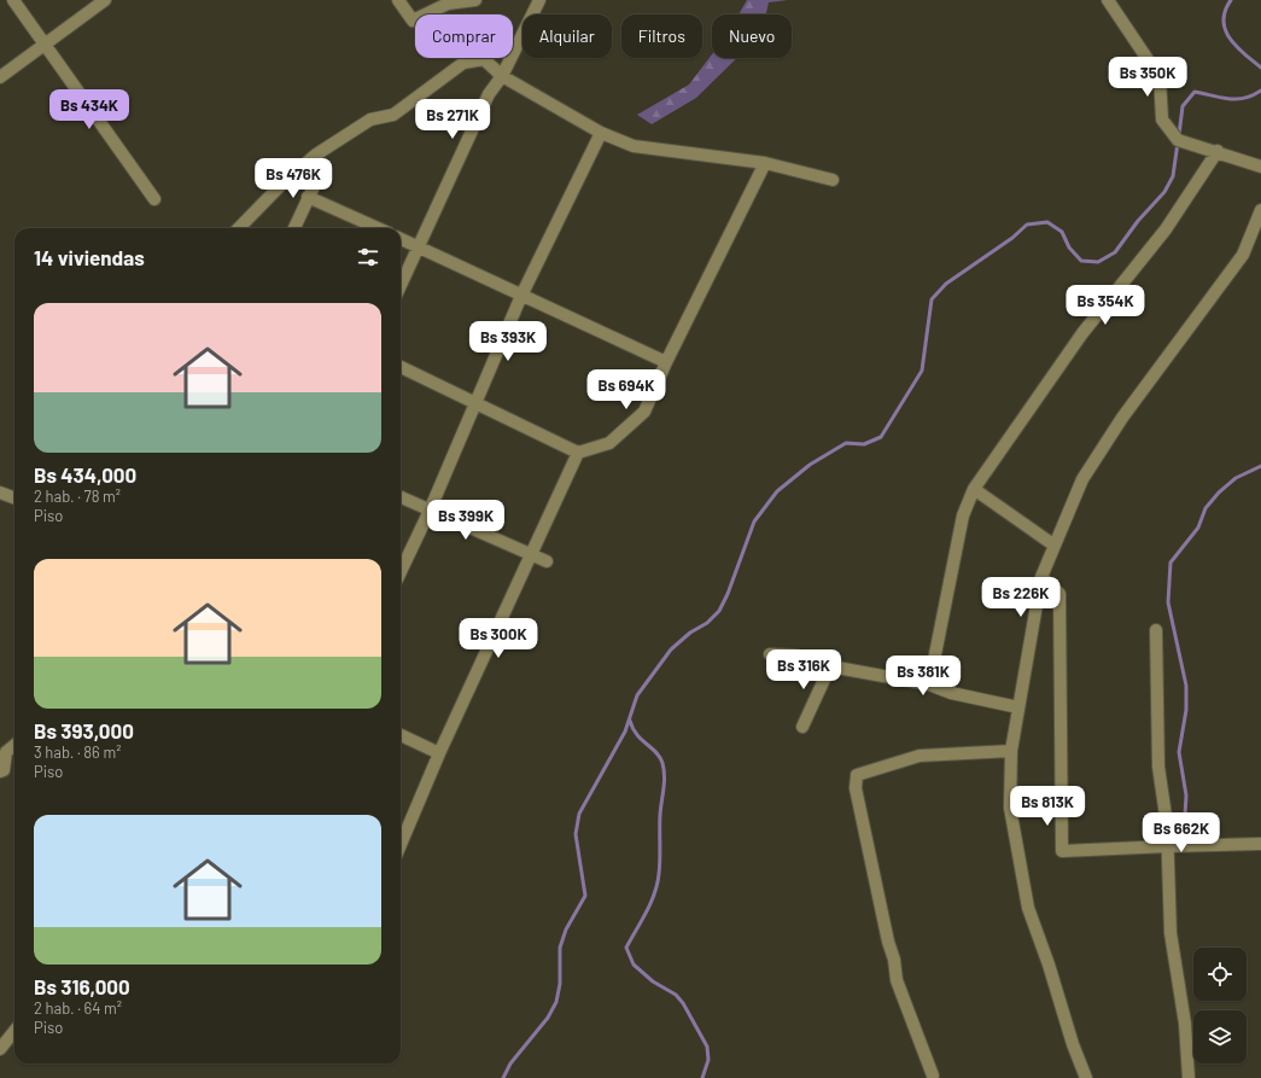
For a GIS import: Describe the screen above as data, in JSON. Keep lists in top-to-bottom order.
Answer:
{
  "page": {
    "chip": [
      "Comprar",
      "Alquilar",
      "Filtros",
      "Nuevo"
    ],
    "price": [
      "Bs 350K",
      "Bs 434K",
      "Bs 271K",
      "Bs 476K",
      "Bs 354K",
      "Bs 393K",
      "Bs 694K",
      "Bs 399K",
      "Bs 226K",
      "Bs 300K",
      "Bs 316K",
      "Bs 381K",
      "Bs 813K",
      "Bs 662K"
    ],
    "heading": "14 viviendas",
    "list": [
      {
        "name": "Bs 434,000",
        "note": "2 hab. · 78 m² · Piso"
      },
      {
        "name": "Bs 393,000",
        "note": "3 hab. · 86 m² · Piso"
      },
      {
        "name": "Bs 316,000",
        "note": "2 hab. · 64 m² · Piso"
      }
    ]
  }
}
